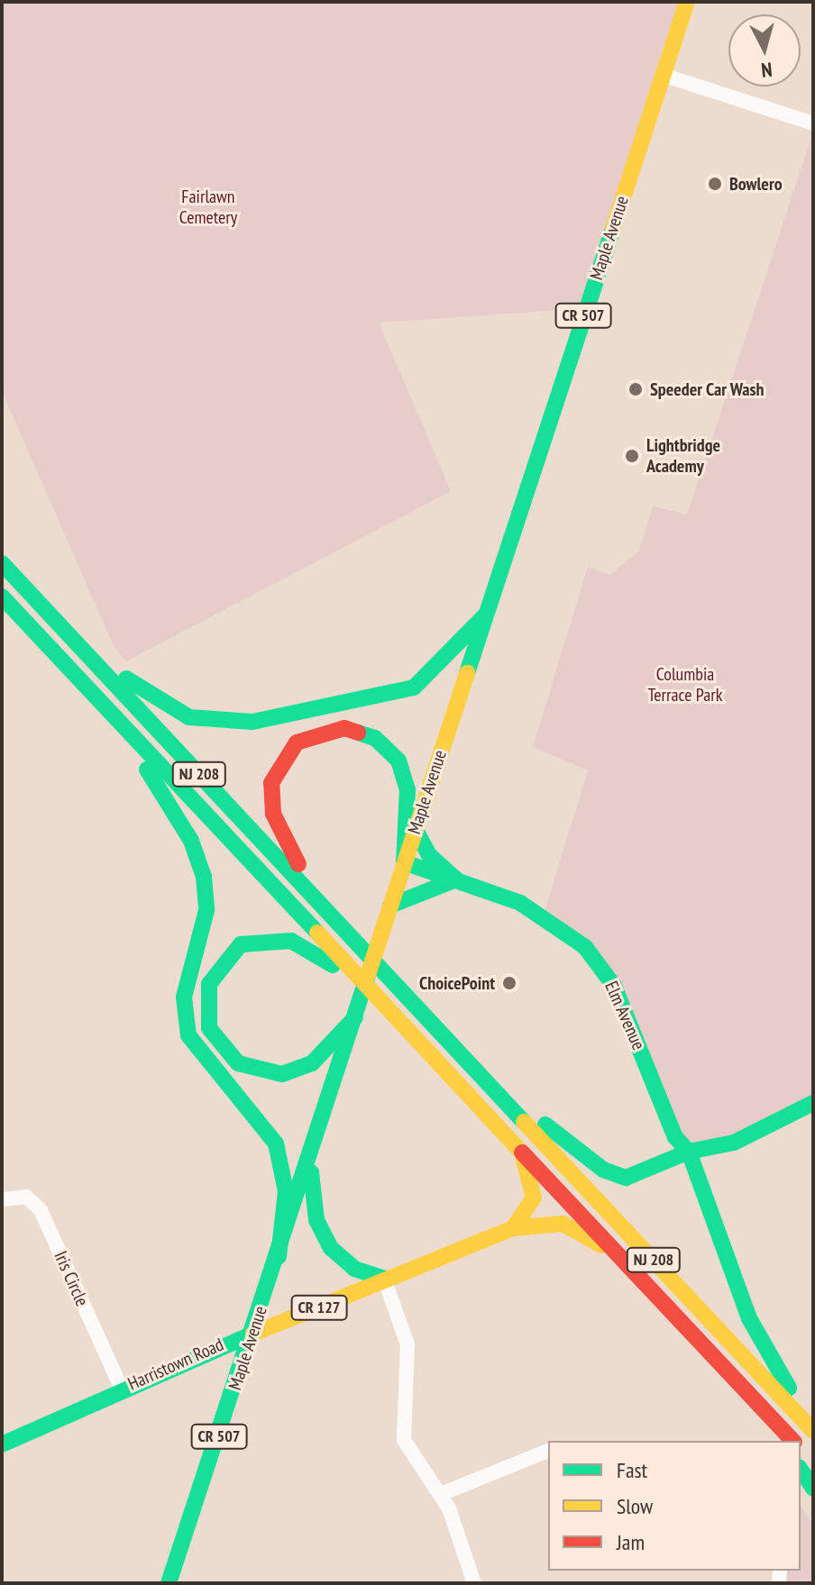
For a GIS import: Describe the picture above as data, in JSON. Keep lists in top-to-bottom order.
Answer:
{
  "streets": {
    "main road": [
      "Maple Avenue",
      "CR 507",
      "NJ 208",
      "Elm Avenue",
      "CR 127",
      "Harristown Road"
    ],
    "street": ["Iris Circle"]
  },
  "crossings": [
    ["Maple Avenue", "Elm Avenue"],
    ["Maple Avenue", "Harristown Road"],
    ["NJ 208", "Harristown Road"],
    ["Iris Circle", "Harristown Road"]
  ],
  "parks": ["Fairlawn Cemetery", "Columbia Terrace Park"],
  "places": [
    "Bowlero",
    "Speeder Car Wash",
    "Lightbridge Academy",
    "ChoicePoint"
  ],
  "legend": ["Fast", "Slow", "Jam"],
  "north": "bottom"
}
